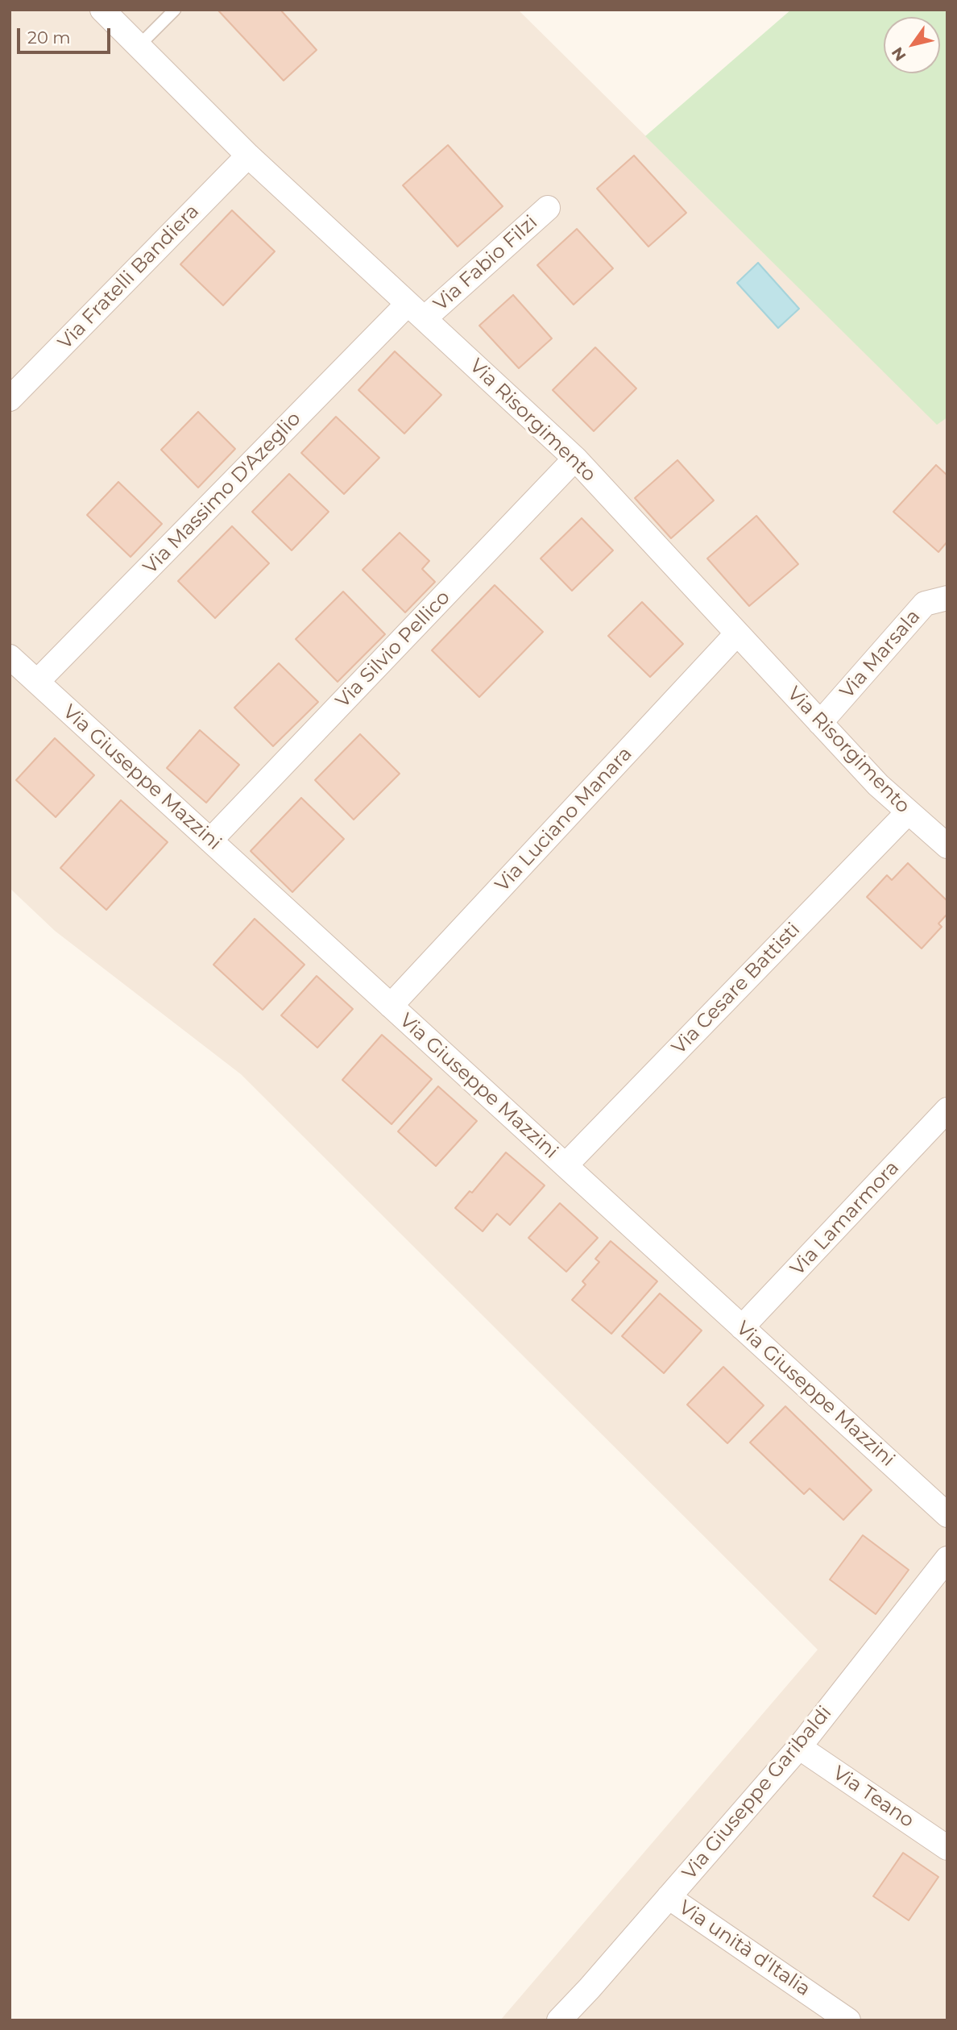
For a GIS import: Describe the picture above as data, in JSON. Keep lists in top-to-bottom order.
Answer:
{
  "streets": {
    "street": [
      "Via Fabio Filzi",
      "Via Fratelli Bandiera",
      "Via Risorgimento",
      "Via Massimo D'Azeglio",
      "Via Silvio Pellico",
      "Via Marsala",
      "Via Giuseppe Mazzini",
      "Via Luciano Manara",
      "Via Cesare Battisti",
      "Via Lamarmora",
      "Via Giuseppe Garibaldi",
      "Via Teano",
      "Via unità d'Italia"
    ]
  },
  "crossings": [
    ["Via Fabio Filzi", "Via Risorgimento"],
    ["Via Fabio Filzi", "Via Massimo D'Azeglio"],
    ["Via Fratelli Bandiera", "Via Risorgimento"],
    ["Via Risorgimento", "Via Massimo D'Azeglio"],
    ["Via Risorgimento", "Via Silvio Pellico"],
    ["Via Risorgimento", "Via Marsala"],
    ["Via Risorgimento", "Via Luciano Manara"],
    ["Via Risorgimento", "Via Cesare Battisti"],
    ["Via Massimo D'Azeglio", "Via Giuseppe Mazzini"],
    ["Via Silvio Pellico", "Via Giuseppe Mazzini"],
    ["Via Giuseppe Mazzini", "Via Luciano Manara"],
    ["Via Giuseppe Mazzini", "Via Cesare Battisti"],
    ["Via Giuseppe Mazzini", "Via Lamarmora"],
    ["Via Giuseppe Garibaldi", "Via Teano"],
    ["Via Giuseppe Garibaldi", "Via unità d'Italia"]
  ],
  "scale_bar": "20 m",
  "north": "bottom left"
}
